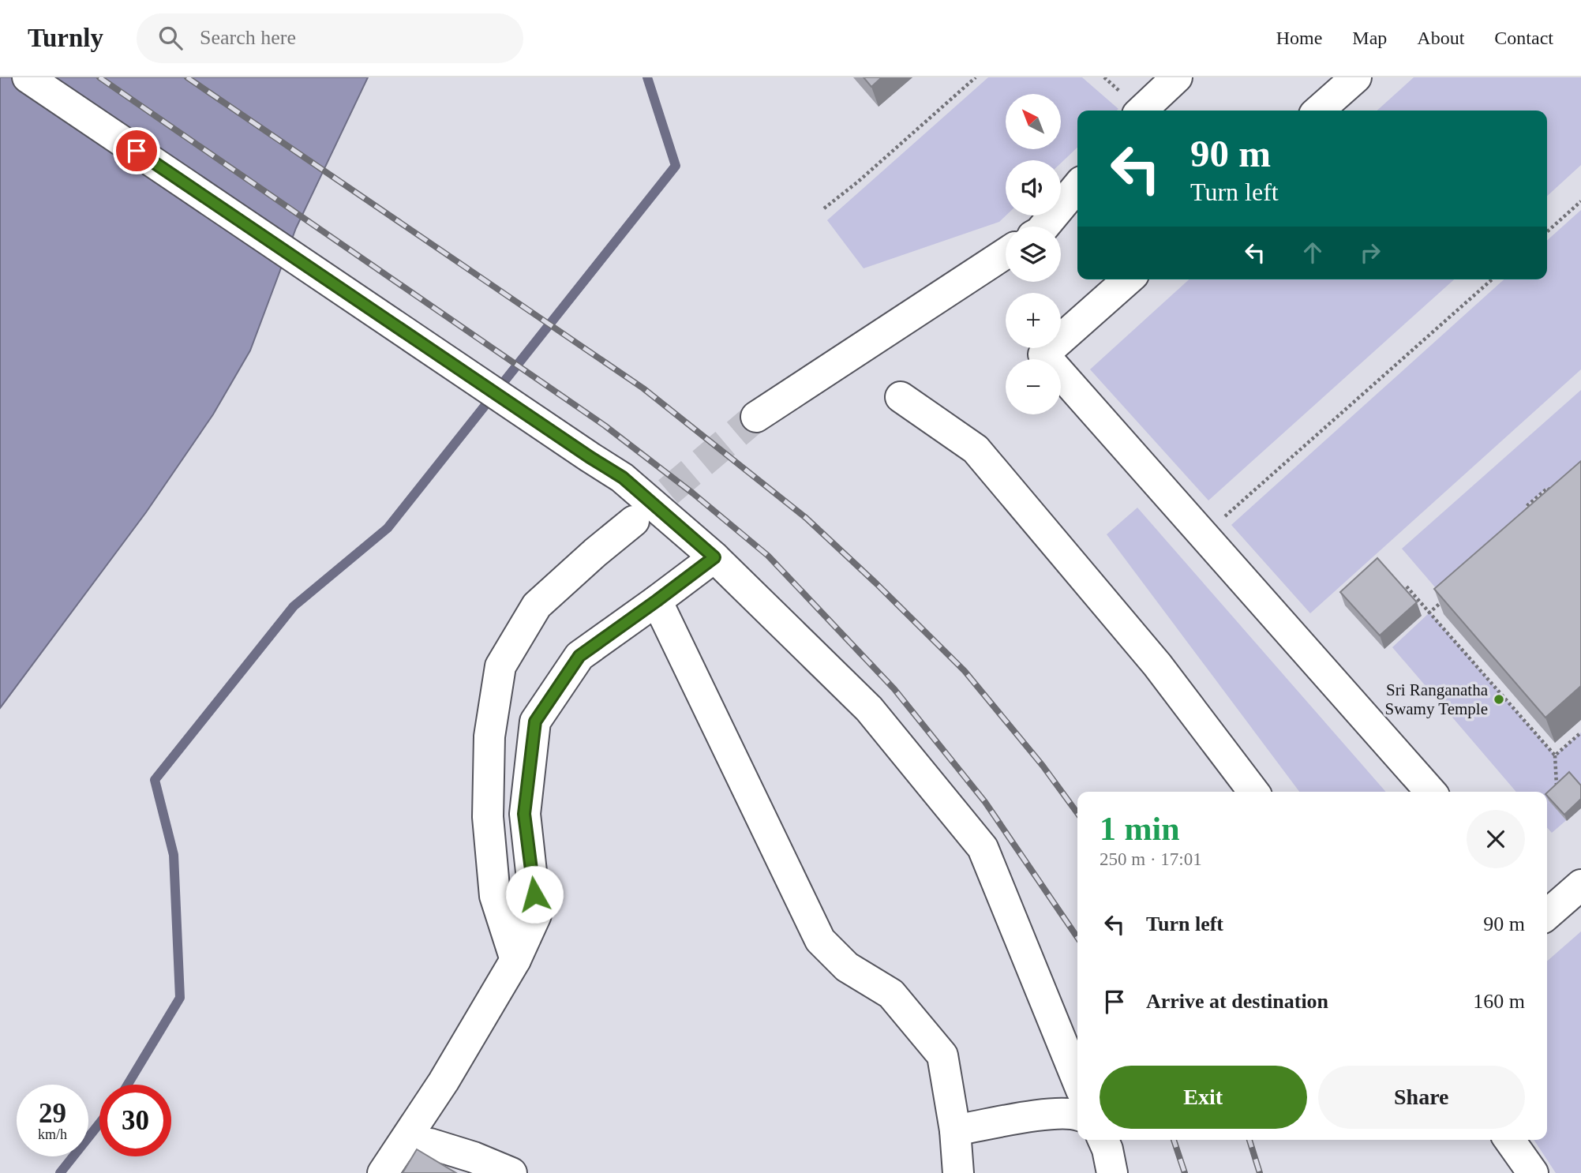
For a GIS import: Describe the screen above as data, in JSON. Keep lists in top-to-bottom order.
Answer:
{
  "places": ["Sri Ranganatha Swamy Temple"],
  "north": "top left",
  "page": {
    "header": "Turnly",
    "search": "Search here",
    "nav": [
      "Home",
      "Map",
      "About",
      "Contact"
    ],
    "map_buttons": ["+", "−"],
    "turn": ["90 m", "Turn left"],
    "heading": ["1 min", "250 m · 17:01"],
    "list": [
      {
        "name": "Turn left",
        "value": "90 m"
      },
      {
        "name": "Arrive at destination",
        "value": "160 m"
      }
    ],
    "buttons": ["Exit", "Share"],
    "speed": "29 km/h",
    "limit": "30"
  }
}
